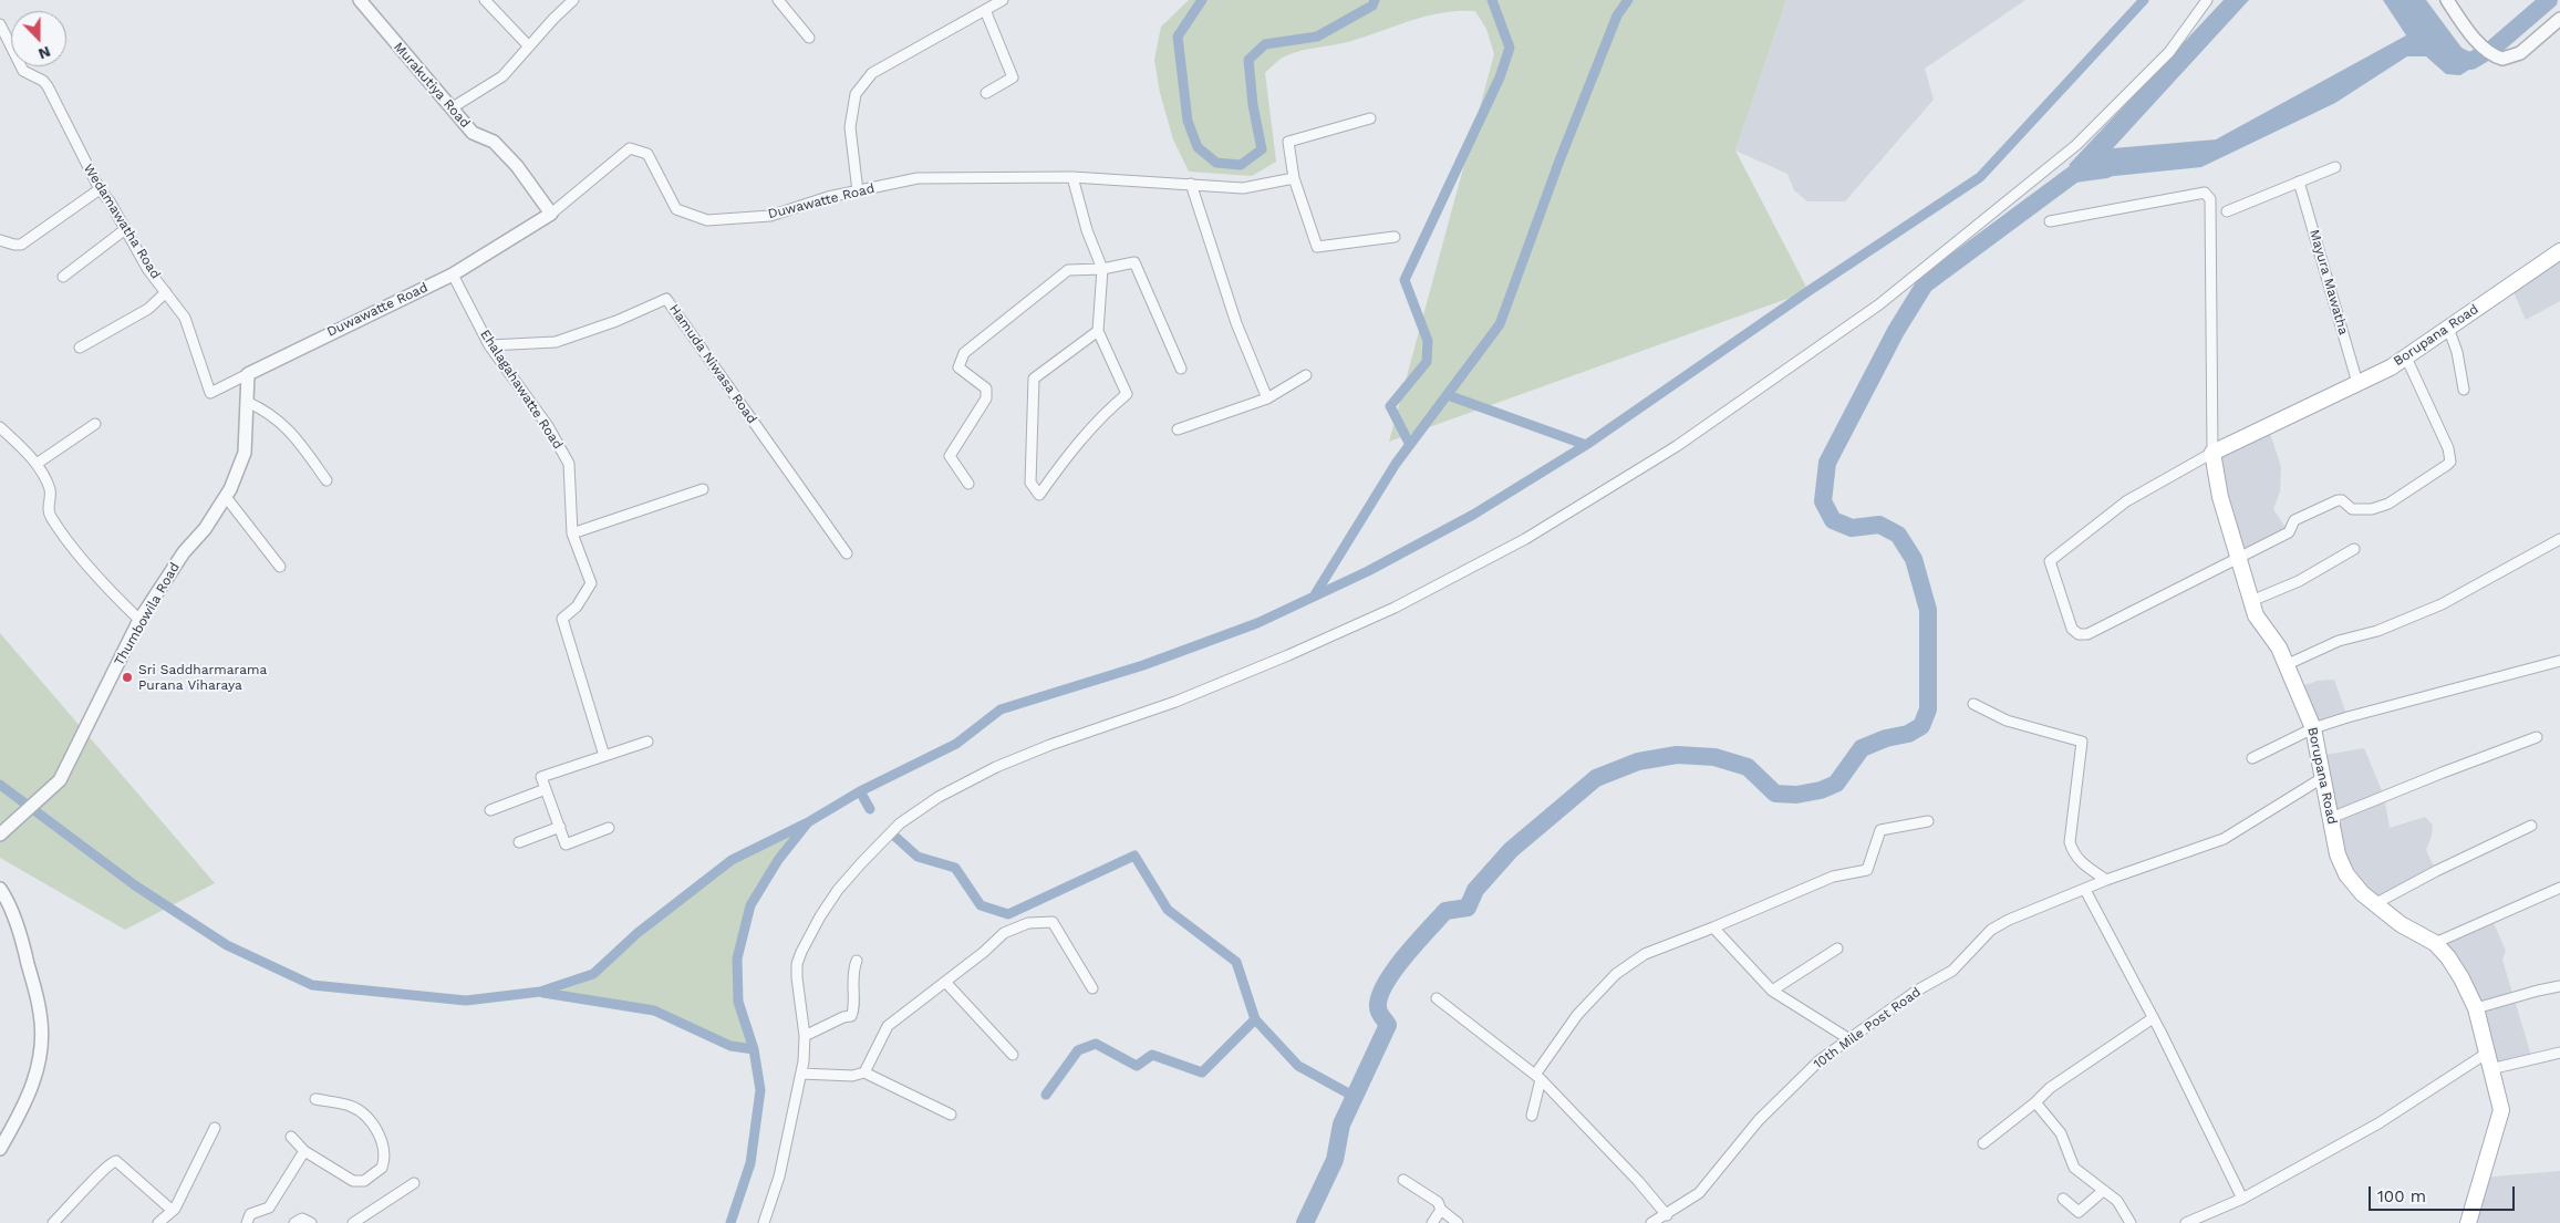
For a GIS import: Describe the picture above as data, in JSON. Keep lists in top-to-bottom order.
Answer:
{
  "streets": {
    "main road": ["Borupana Road"],
    "street": [
      "Murakutiya Road",
      "Duwawatte Road",
      "Wedamawatha Road",
      "Mayura Mawatha",
      "Hamuda Niwasa Road",
      "Ehalagahawatte Road",
      "Thumbowila Road",
      "10th Mile Post Road"
    ]
  },
  "crossings": [
    ["Murakutiya Road", "Duwawatte Road"],
    ["Duwawatte Road", "Wedamawatha Road"],
    ["Duwawatte Road", "Ehalagahawatte Road"],
    ["Duwawatte Road", "Thumbowila Road"],
    ["Wedamawatha Road", "Thumbowila Road"],
    ["Mayura Mawatha", "Borupana Road"],
    ["Borupana Road", "10th Mile Post Road"],
    ["Hamuda Niwasa Road", "Ehalagahawatte Road"]
  ],
  "places": ["Sri Saddharmarama Purana Viharaya"],
  "scale_bar": "100 m",
  "north": "bottom"
}
